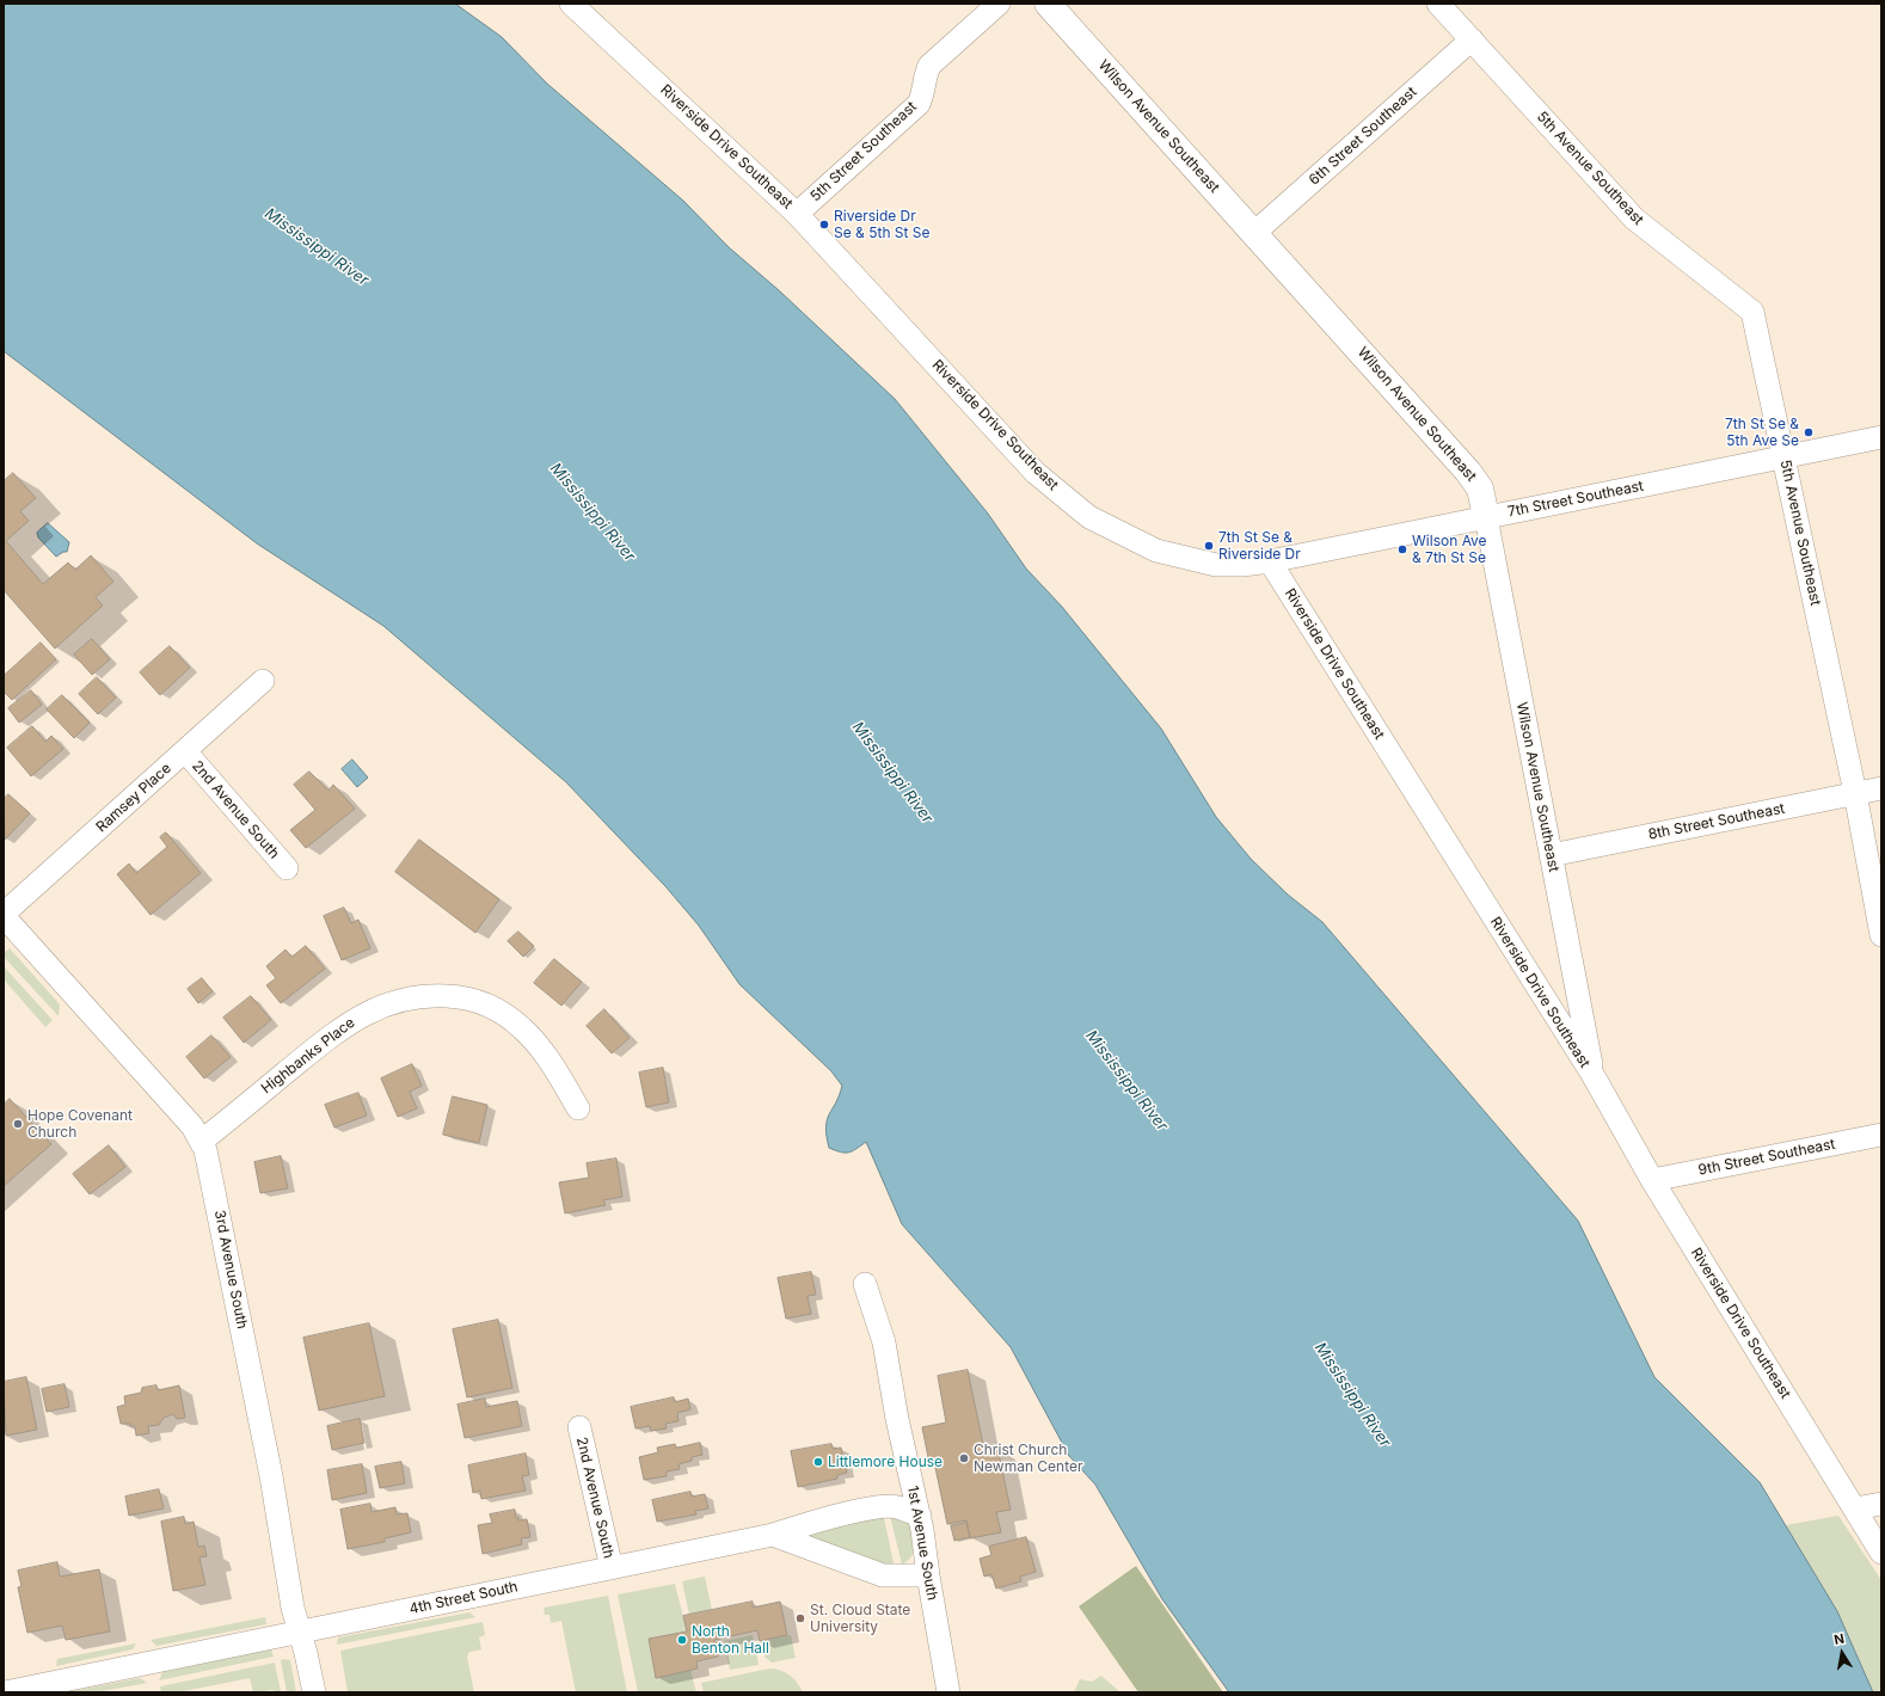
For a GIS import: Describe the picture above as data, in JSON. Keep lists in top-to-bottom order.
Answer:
{
  "streets": {
    "street": [
      "Wilson Avenue Southeast",
      "6th Street Southeast",
      "Riverside Drive Southeast",
      "5th Street Southeast",
      "5th Avenue Southeast",
      "7th Street Southeast",
      "Ramsey Place",
      "2nd Avenue South",
      "8th Street Southeast",
      "Highbanks Place",
      "9th Street Southeast",
      "3rd Avenue South",
      "1st Avenue South",
      "4th Street South"
    ]
  },
  "crossings": [
    ["Wilson Avenue Southeast", "6th Street Southeast"],
    ["Wilson Avenue Southeast", "Riverside Drive Southeast"],
    ["Wilson Avenue Southeast", "7th Street Southeast"],
    ["Wilson Avenue Southeast", "8th Street Southeast"],
    ["6th Street Southeast", "5th Avenue Southeast"],
    ["Riverside Drive Southeast", "5th Street Southeast"],
    ["Riverside Drive Southeast", "7th Street Southeast"],
    ["Riverside Drive Southeast", "9th Street Southeast"],
    ["5th Avenue Southeast", "7th Street Southeast"],
    ["5th Avenue Southeast", "8th Street Southeast"],
    ["Ramsey Place", "2nd Avenue South"],
    ["Ramsey Place", "3rd Avenue South"],
    ["2nd Avenue South", "4th Street South"],
    ["Highbanks Place", "3rd Avenue South"],
    ["3rd Avenue South", "4th Street South"],
    ["1st Avenue South", "4th Street South"]
  ],
  "water": ["Mississippi River"],
  "places": [
    "Riverside Dr Se & 5th St Se",
    "7th St Se & 5th Ave Se",
    "7th St Se & Riverside Dr",
    "Wilson Ave & 7th St Se",
    "Hope Covenant Church",
    "Christ Church Newman Center",
    "Littlemore House",
    "St. Cloud State University",
    "North Benton Hall"
  ],
  "north": "top"
}
